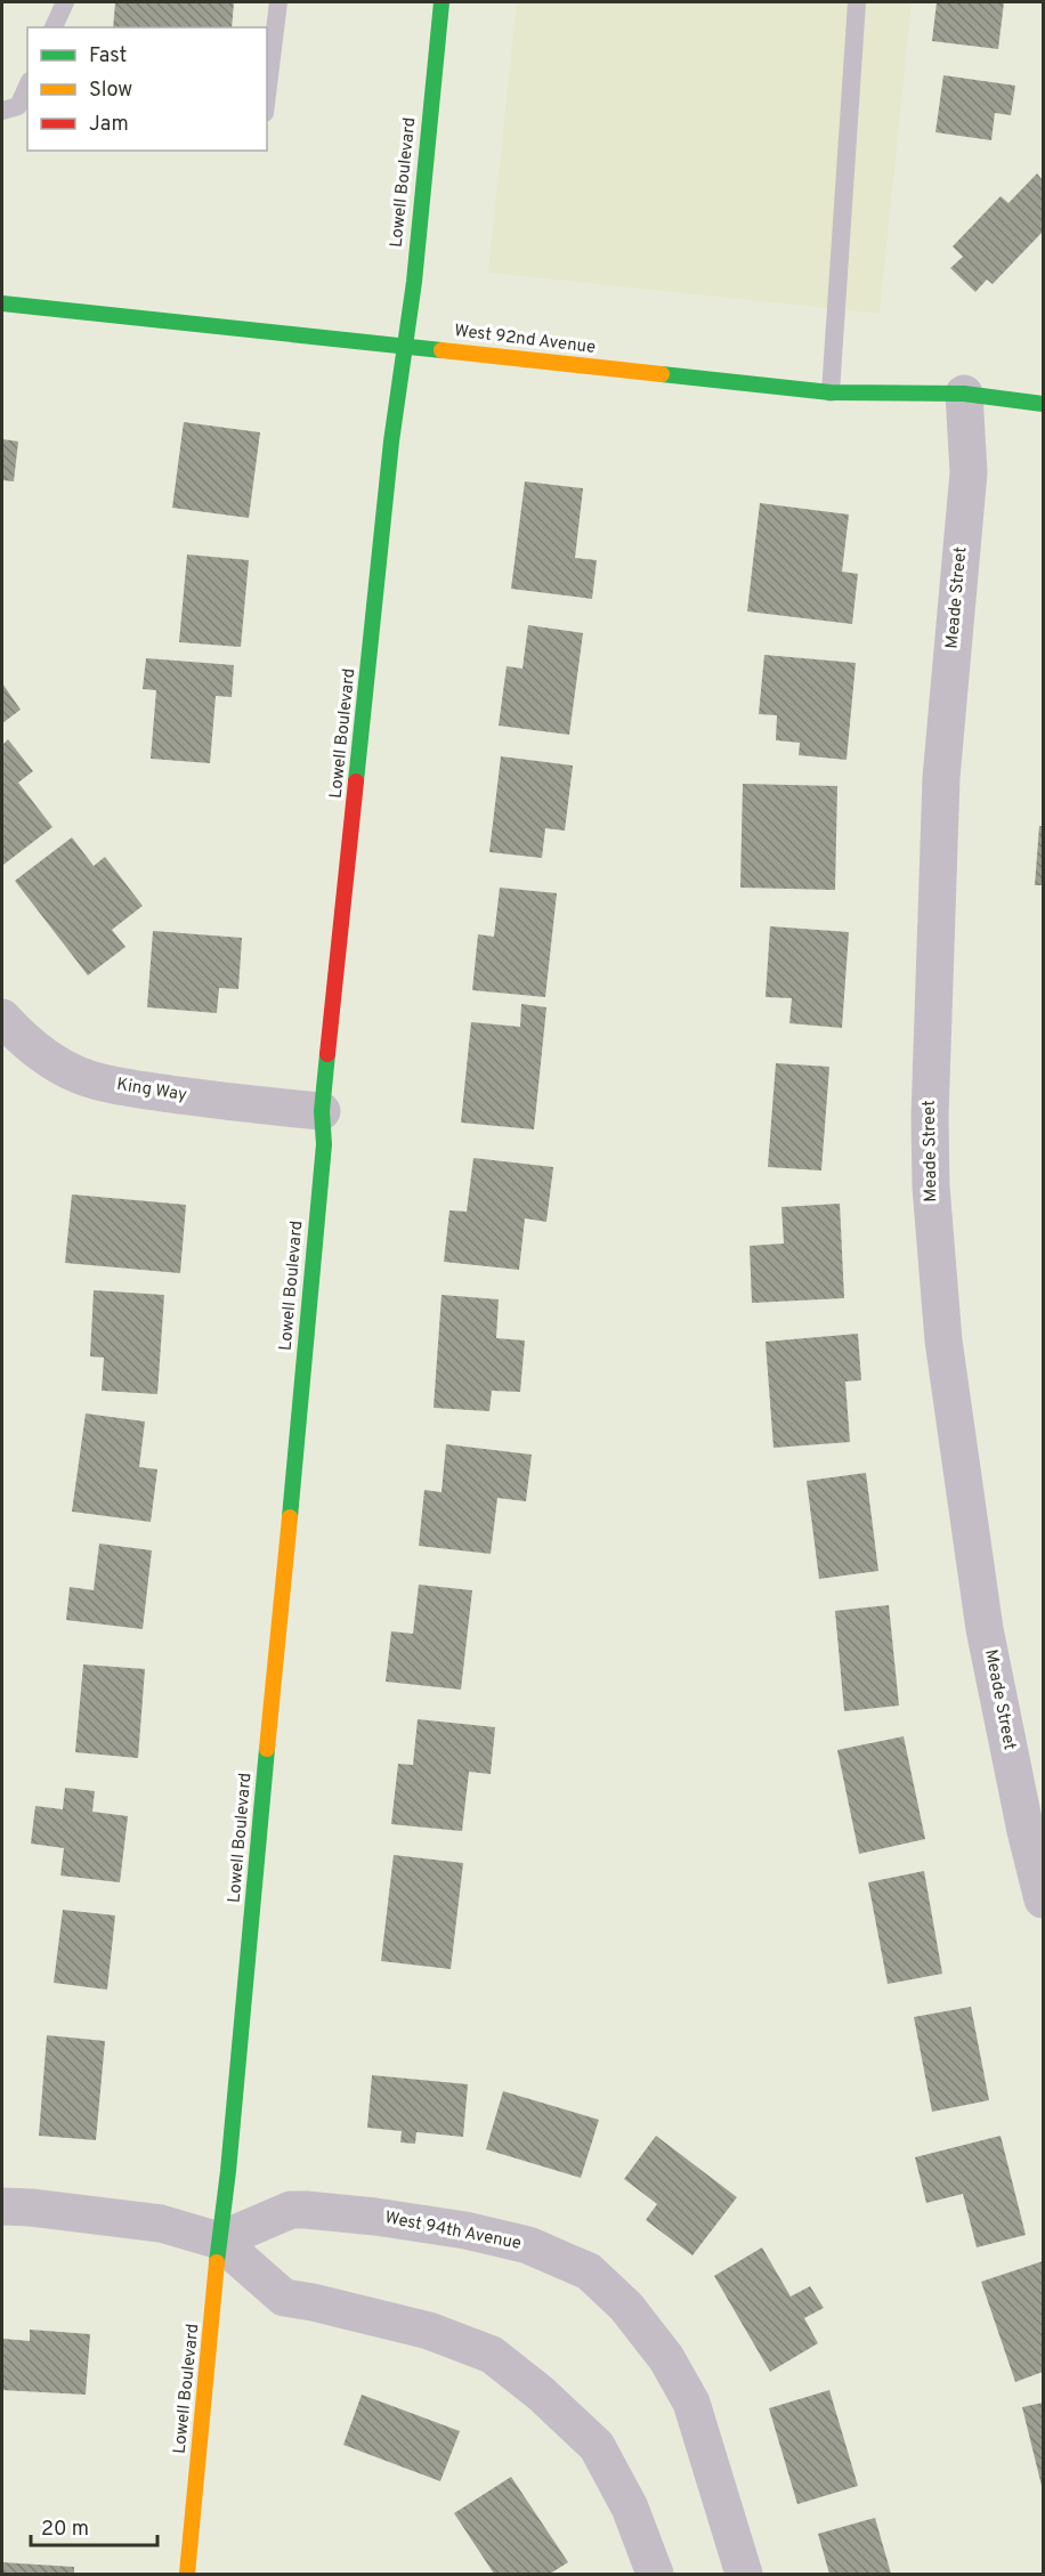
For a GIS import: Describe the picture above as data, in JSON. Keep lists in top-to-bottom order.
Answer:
{
  "streets": {
    "street": [
      "Lowell Boulevard",
      "West 92nd Avenue",
      "Meade Street",
      "King Way",
      "West 94th Avenue"
    ]
  },
  "crossings": [
    ["Lowell Boulevard", "West 92nd Avenue"],
    ["Lowell Boulevard", "King Way"],
    ["Lowell Boulevard", "West 94th Avenue"],
    ["West 92nd Avenue", "Meade Street"]
  ],
  "legend": ["Fast", "Slow", "Jam"],
  "scale_bar": "20 m"
}
